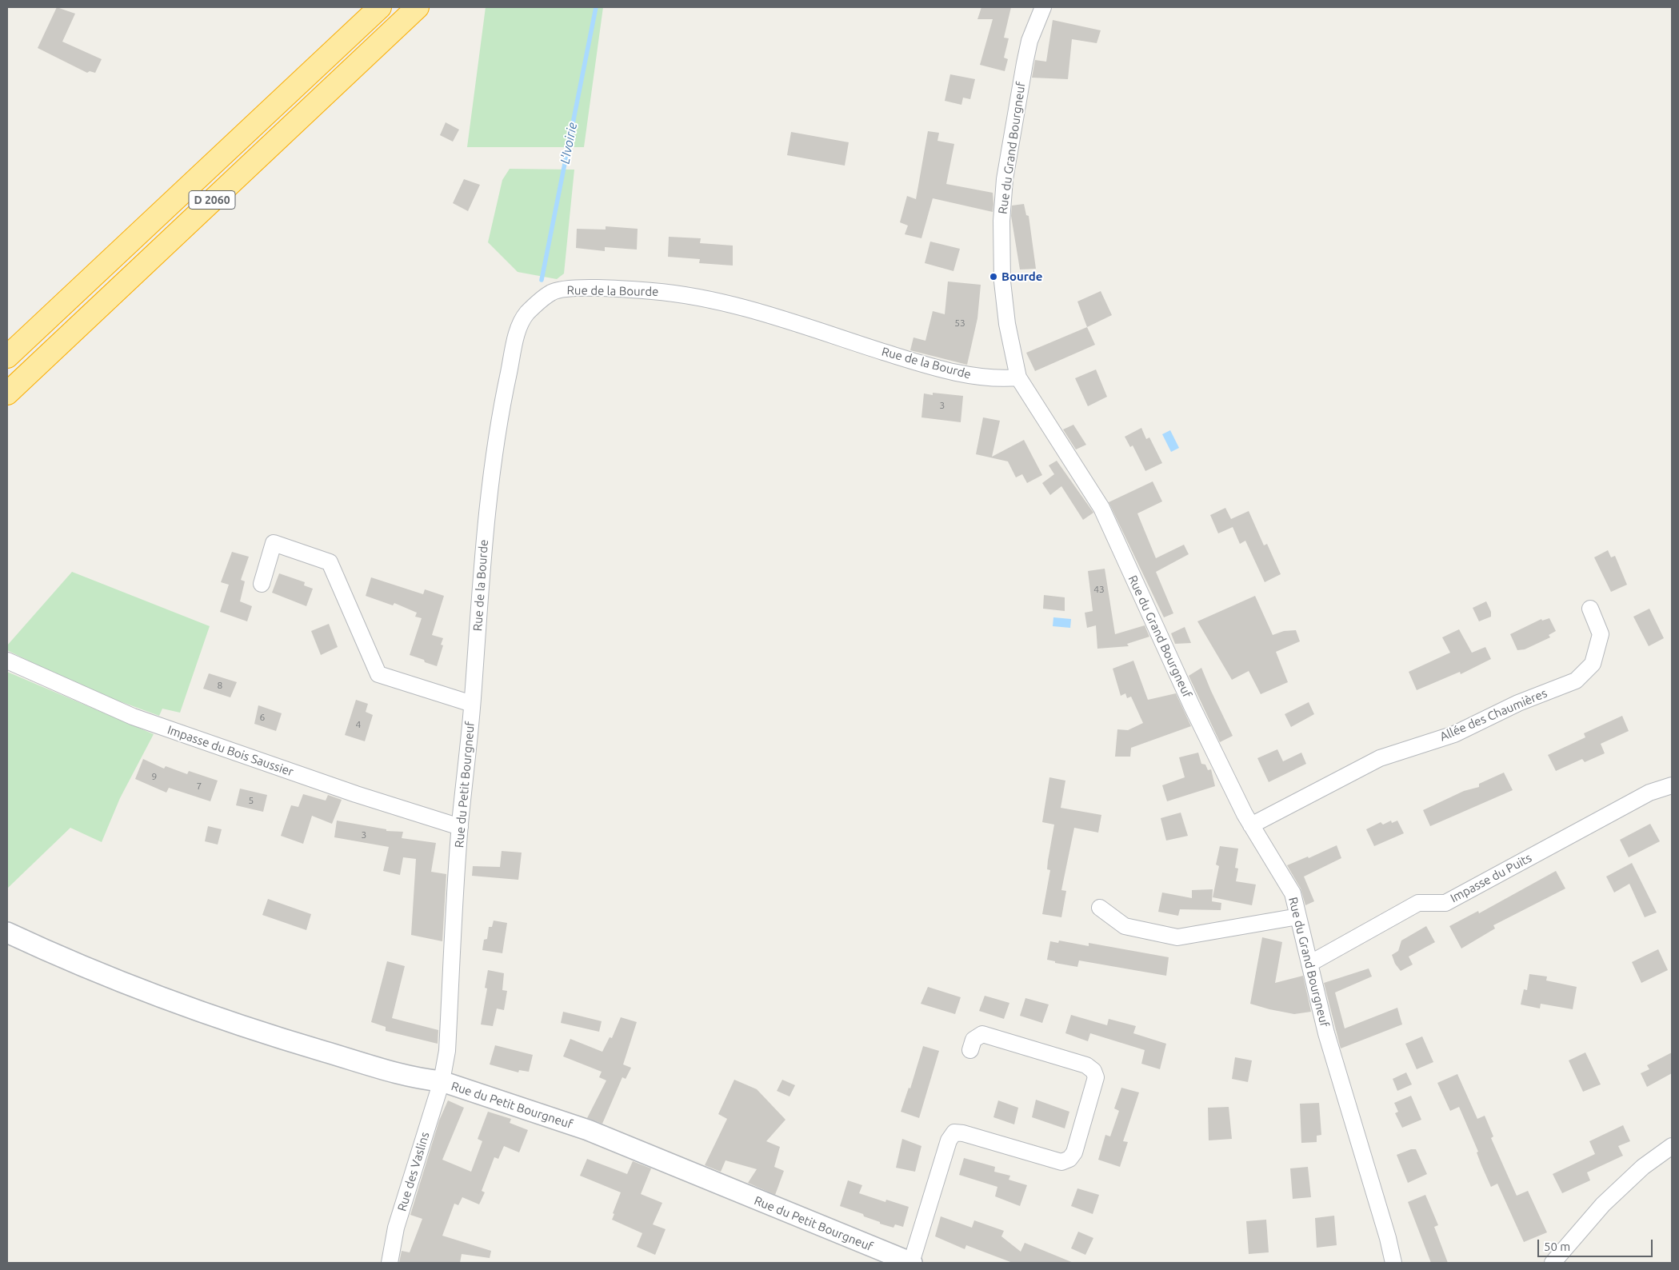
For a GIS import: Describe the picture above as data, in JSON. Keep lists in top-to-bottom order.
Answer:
{
  "streets": {
    "highway": ["D 2060"],
    "street": [
      "Rue du Grand Bourgneuf",
      "Rue de la Bourde",
      "Allée des Chaumières",
      "Impasse du Bois Saussier",
      "Rue du Petit Bourgneuf",
      "Impasse du Puits",
      "Rue des Vaslins"
    ]
  },
  "crossings": [
    ["Rue du Grand Bourgneuf", "Rue de la Bourde"],
    ["Rue du Grand Bourgneuf", "Allée des Chaumières"],
    ["Rue du Grand Bourgneuf", "Impasse du Puits"],
    ["Rue de la Bourde", "Rue du Petit Bourgneuf"],
    ["Impasse du Bois Saussier", "Rue du Petit Bourgneuf"],
    ["Rue du Petit Bourgneuf", "Rue des Vaslins"]
  ],
  "water": ["L'Ivoirie"],
  "places": ["Bourde"],
  "house_numbers": [
    "53",
    "3",
    "43",
    "8",
    "6",
    "4",
    "9",
    "7",
    "5",
    "3"
  ],
  "scale_bar": "50 m"
}
